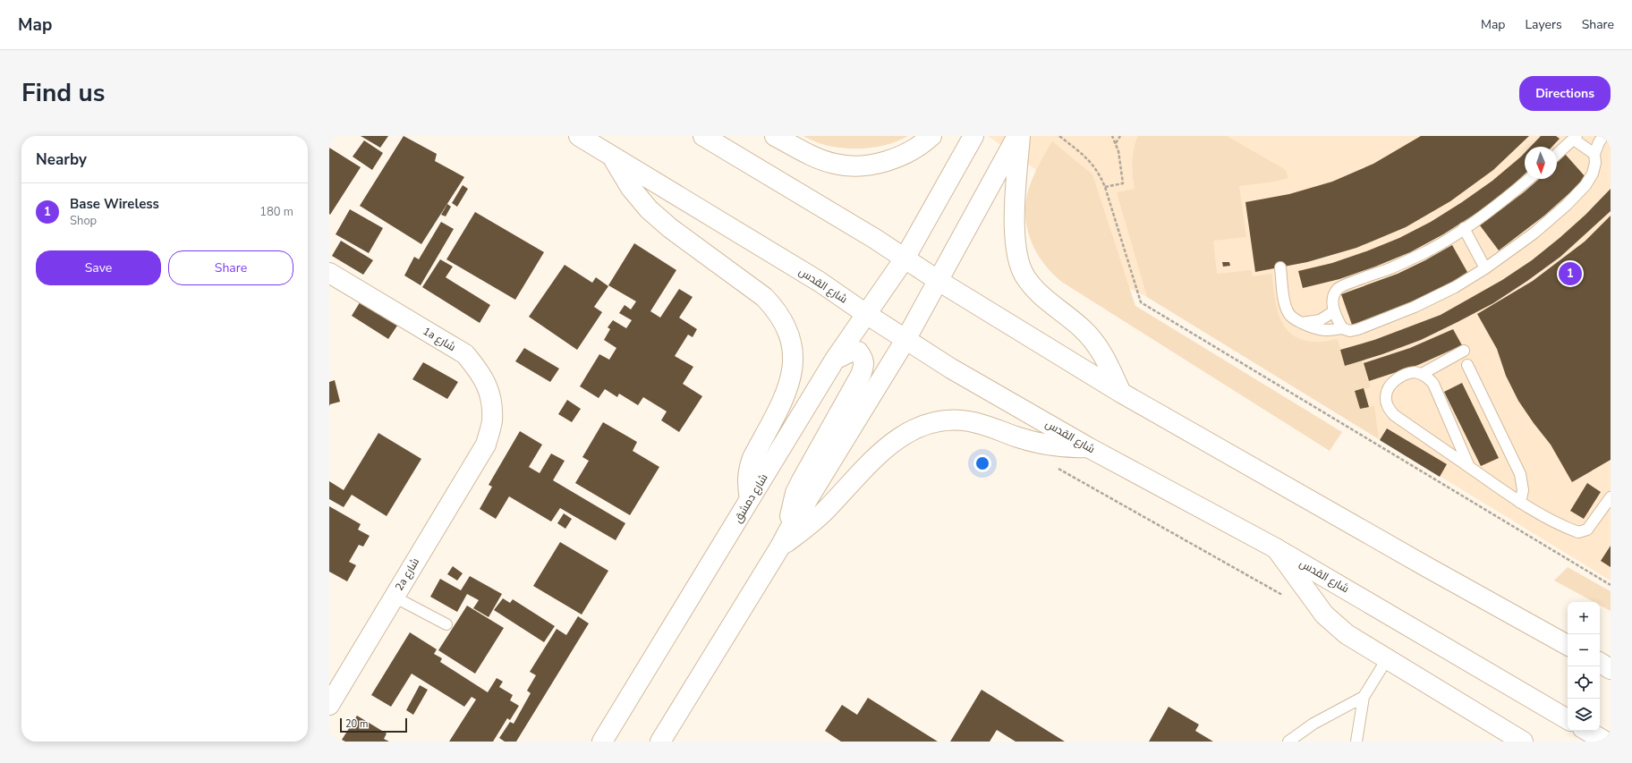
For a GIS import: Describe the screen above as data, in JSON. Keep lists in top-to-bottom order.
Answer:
{
  "streets": {
    "main road": [
      "شارع القدس",
      "1a شارع",
      "شارع دمشق",
      "2a شارع"
    ]
  },
  "crossings": [
    ["شارع القدس", "شارع دمشق"],
    ["1a شارع", "2a شارع"]
  ],
  "scale_bar": "20 m",
  "north": "bottom",
  "page": {
    "header": "Map",
    "nav": ["Map", "Layers", "Share"],
    "title": "Find us",
    "buttons": [
      "Directions",
      ["Save", "Share"]
    ],
    "heading": "Nearby",
    "list": [
      {
        "mark": "1",
        "name": "Base Wireless",
        "note": "Shop",
        "value": "180 m"
      }
    ],
    "pins": "1",
    "map_buttons": ["+", "−"],
    "scale": "20 m"
  }
}
